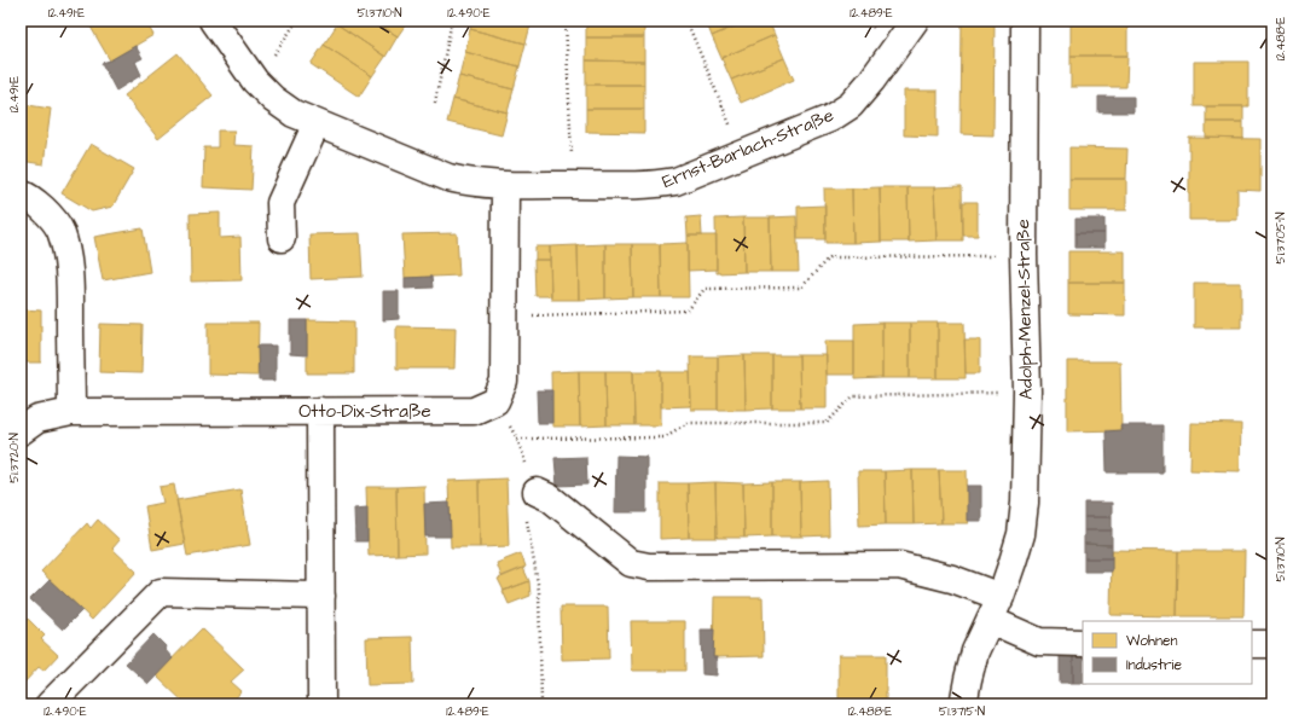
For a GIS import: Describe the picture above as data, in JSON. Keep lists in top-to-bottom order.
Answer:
{
  "streets": {
    "street": ["Ernst-Barlach-Straße", "Adolph-Menzel-Straße", "Otto-Dix-Straße"]
  },
  "legend": ["Wohnen", "Industrie"],
  "coordinates": [
    "12.491°E",
    "51.3710°N",
    "12.490°E",
    "12.489°E",
    "12.488°E",
    "51.3705°N",
    "51.3720°N",
    "51.3715°N"
  ]
}
